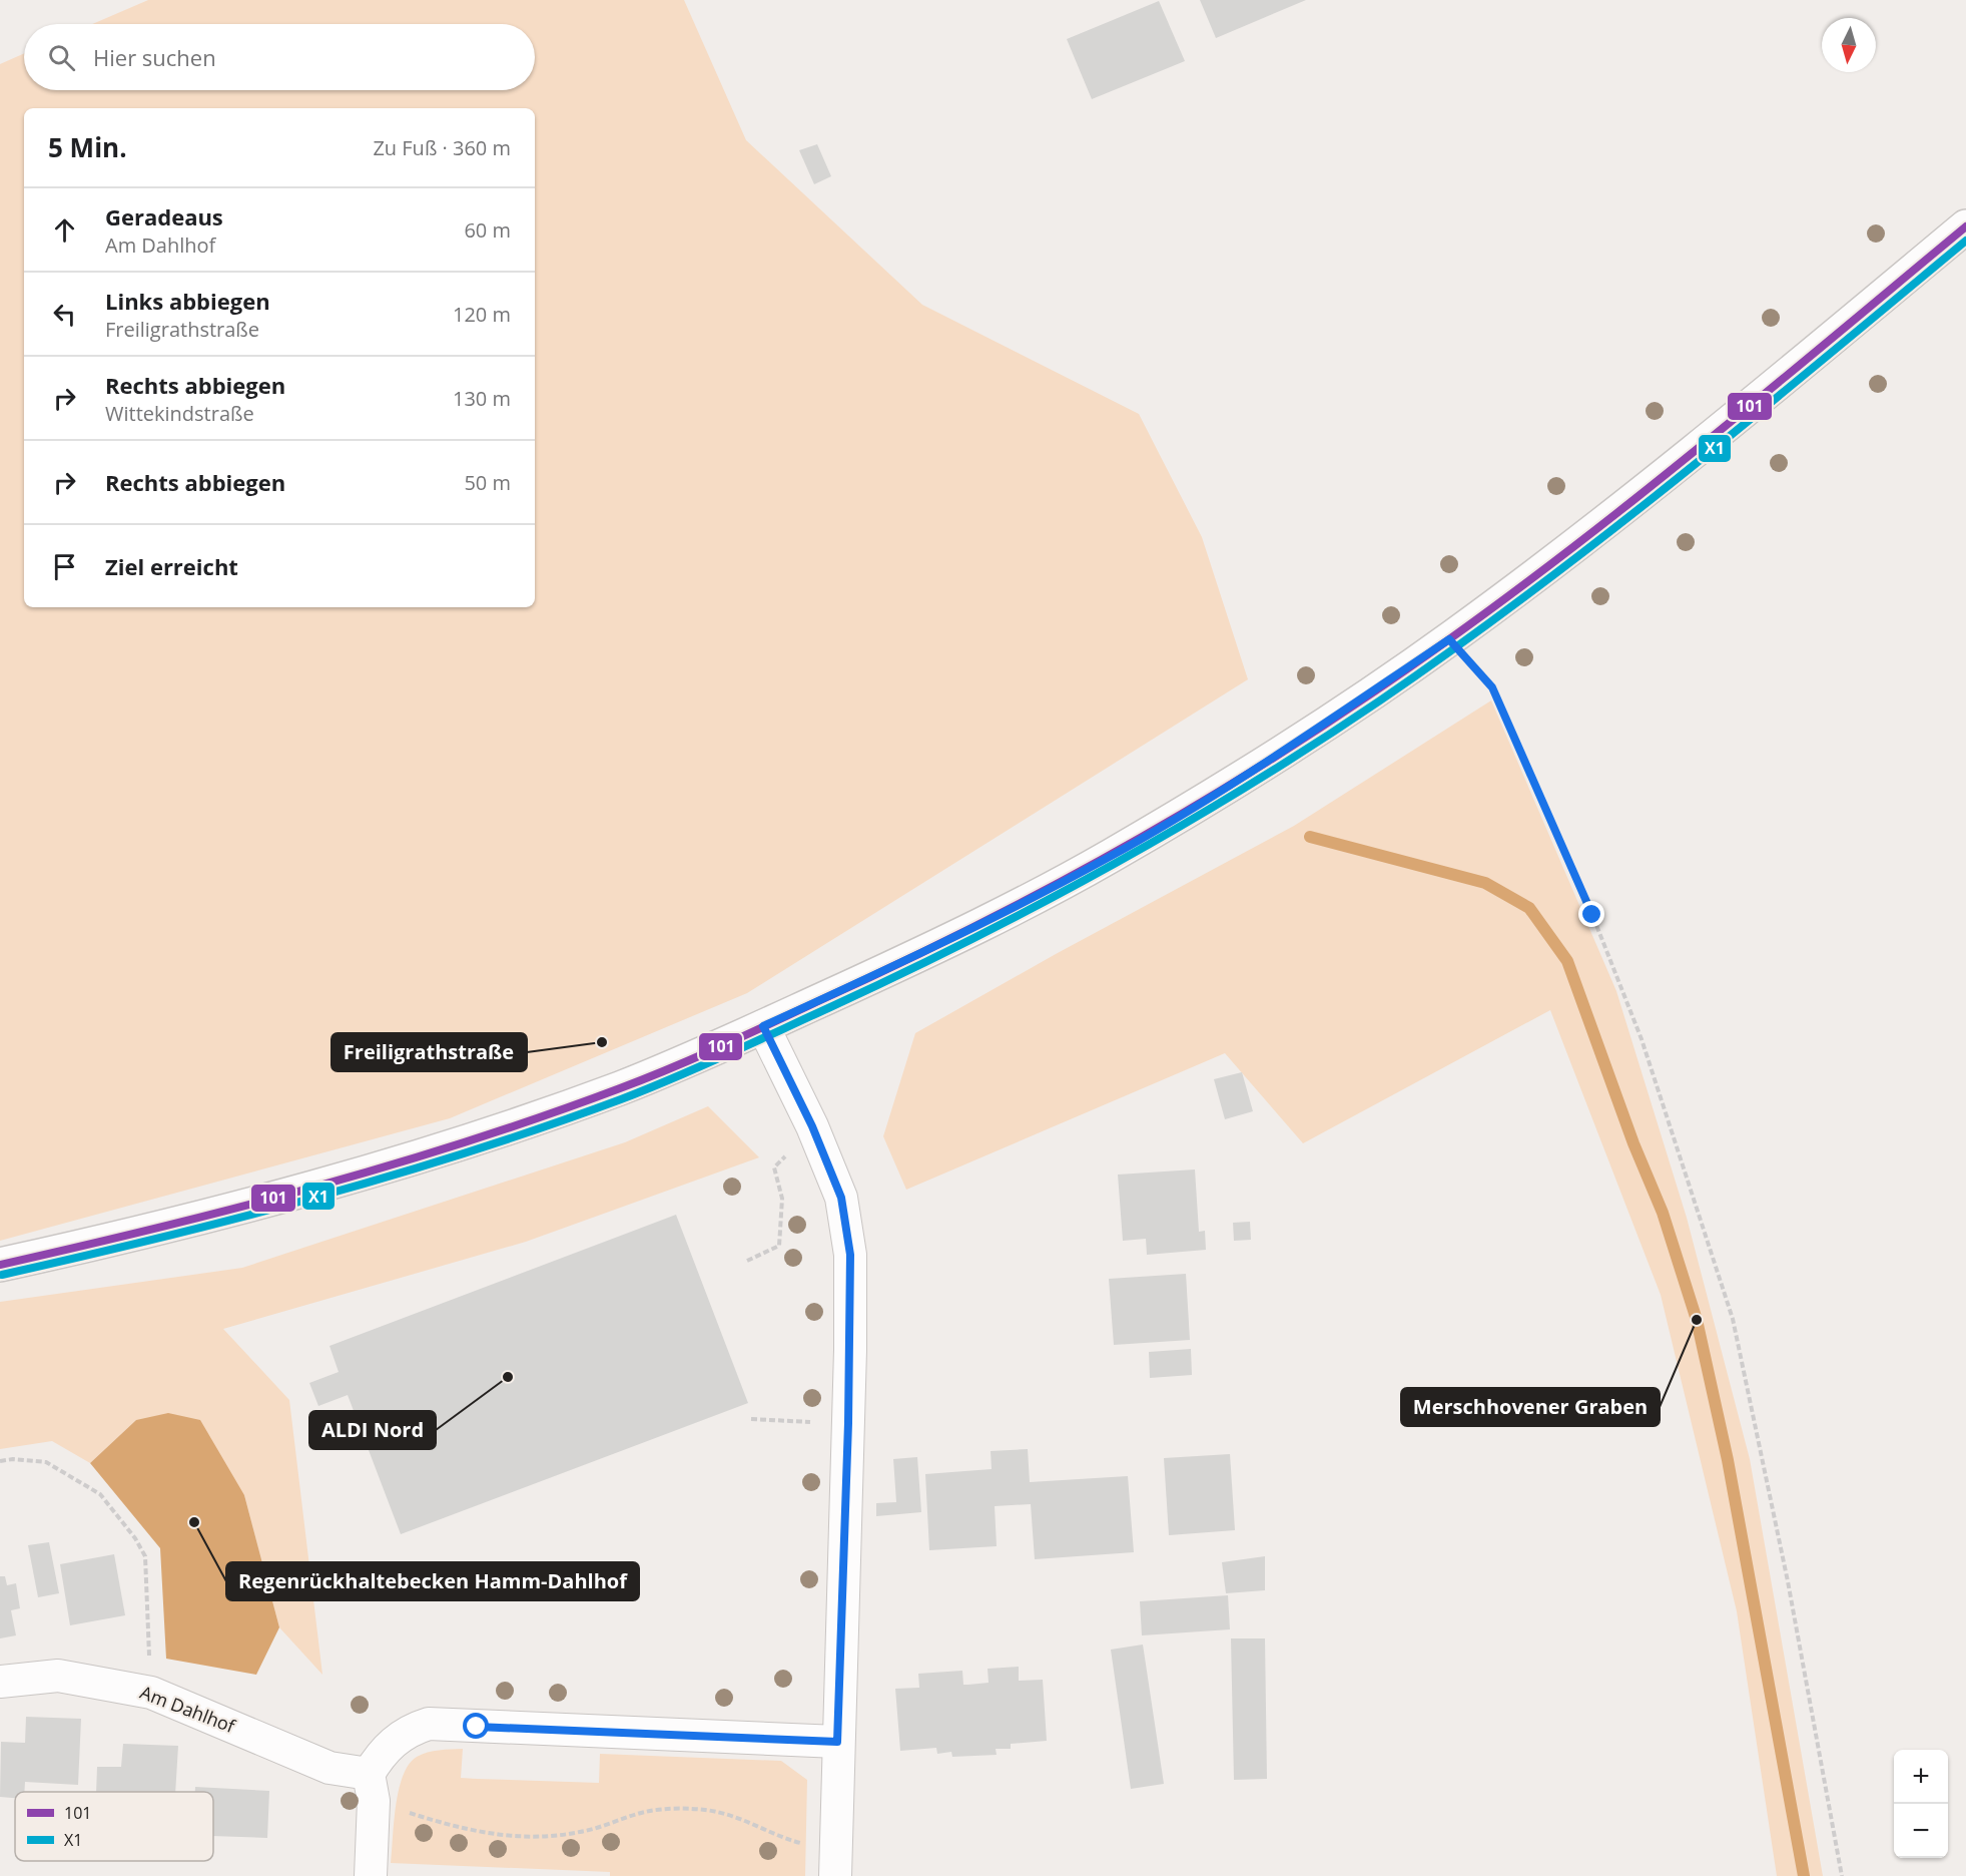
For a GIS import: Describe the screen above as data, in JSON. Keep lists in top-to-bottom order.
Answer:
{
  "streets": {
    "street": ["Am Dahlhof"]
  },
  "places": [
    "Freiligrathstraße",
    "Merschhovener Graben",
    "ALDI Nord",
    "Regenrückhaltebecken Hamm-Dahlhof"
  ],
  "lines": ["transit line 101", "transit line X1"],
  "legend": ["101", "X1"],
  "north": "bottom",
  "page": {
    "search": "Hier suchen",
    "heading": ["5 Min.", "Zu Fuß · 360 m"],
    "list": [
      ["Geradeaus", "Am Dahlhof", "60 m"],
      ["Links abbiegen", "Freiligrathstraße", "120 m"],
      ["Rechts abbiegen", "Wittekindstraße", "130 m"],
      ["Rechts abbiegen", "50 m"],
      "Ziel erreicht"
    ],
    "map_buttons": ["+", "−"]
  }
}
